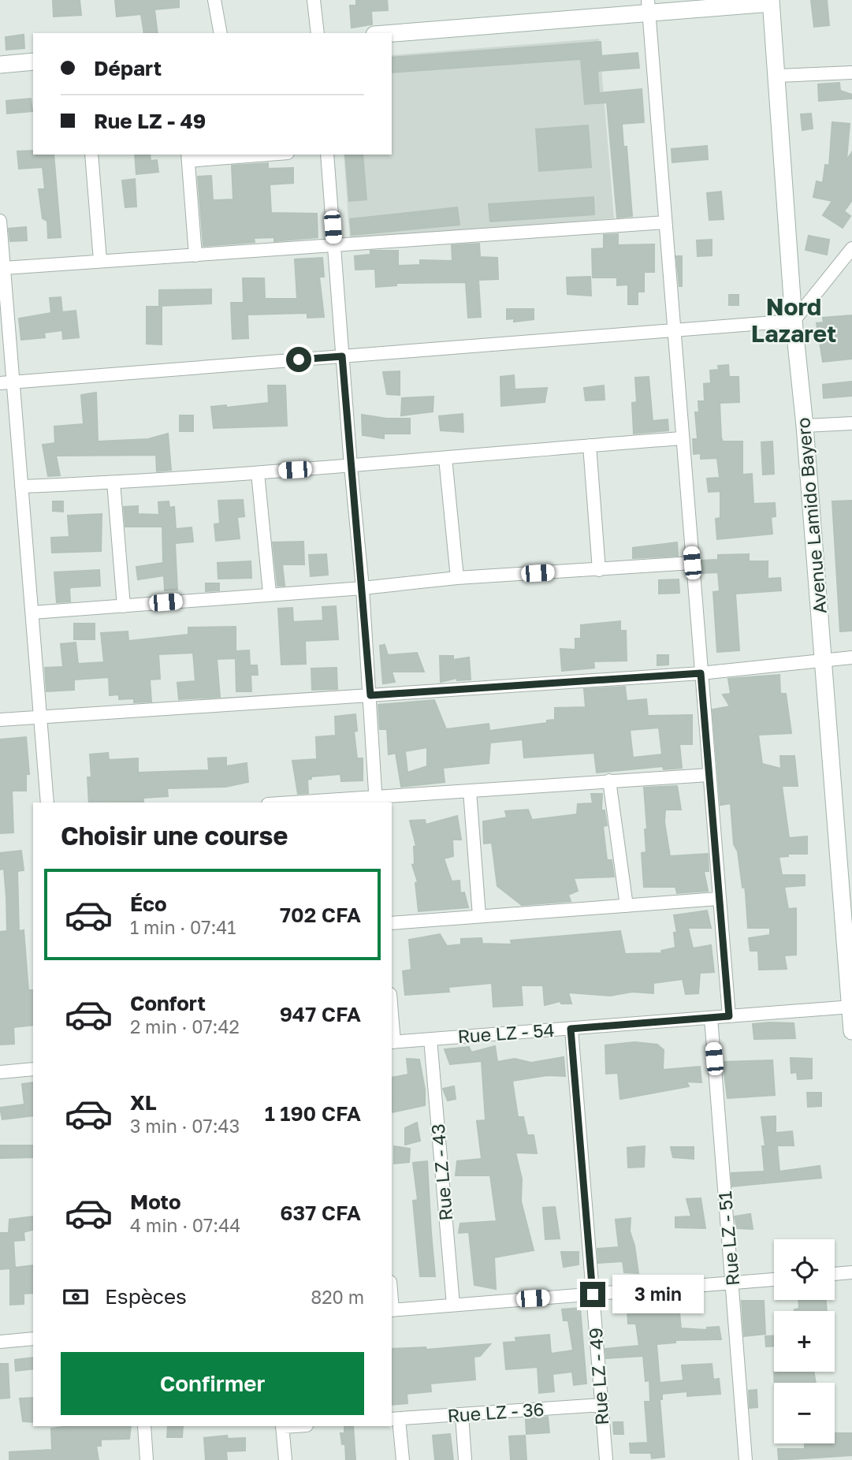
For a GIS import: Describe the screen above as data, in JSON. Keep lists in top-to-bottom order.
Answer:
{
  "streets": {
    "street": [
      "Avenue Lamido Bayero",
      "Rue LZ - 54",
      "Rue LZ - 43",
      "Rue LZ - 51",
      "Rue LZ - 49",
      "Rue LZ - 36"
    ]
  },
  "crossings": [
    ["Avenue Lamido Bayero", "Rue LZ - 54"],
    ["Rue LZ - 54", "Rue LZ - 43"],
    ["Rue LZ - 54", "Rue LZ - 51"],
    ["Rue LZ - 54", "Rue LZ - 49"],
    ["Rue LZ - 49", "Rue LZ - 36"]
  ],
  "districts": ["Nord Lazaret"],
  "page": {
    "banner": ["Départ", "Rue LZ - 49"],
    "heading": "Choisir une course",
    "list": [
      {
        "name": "Éco",
        "note": "1 min · 07:41",
        "value": "702 CFA"
      },
      {
        "name": "Confort",
        "note": "2 min · 07:42",
        "value": "947 CFA"
      },
      {
        "name": "XL",
        "note": "3 min · 07:43",
        "value": "1 190 CFA"
      },
      {
        "name": "Moto",
        "note": "4 min · 07:44",
        "value": "637 CFA"
      }
    ],
    "map_buttons": ["+", "−"],
    "pay": ["Espèces", "820 m"],
    "bubble": "3 min",
    "buttons": "Confirmer"
  }
}
